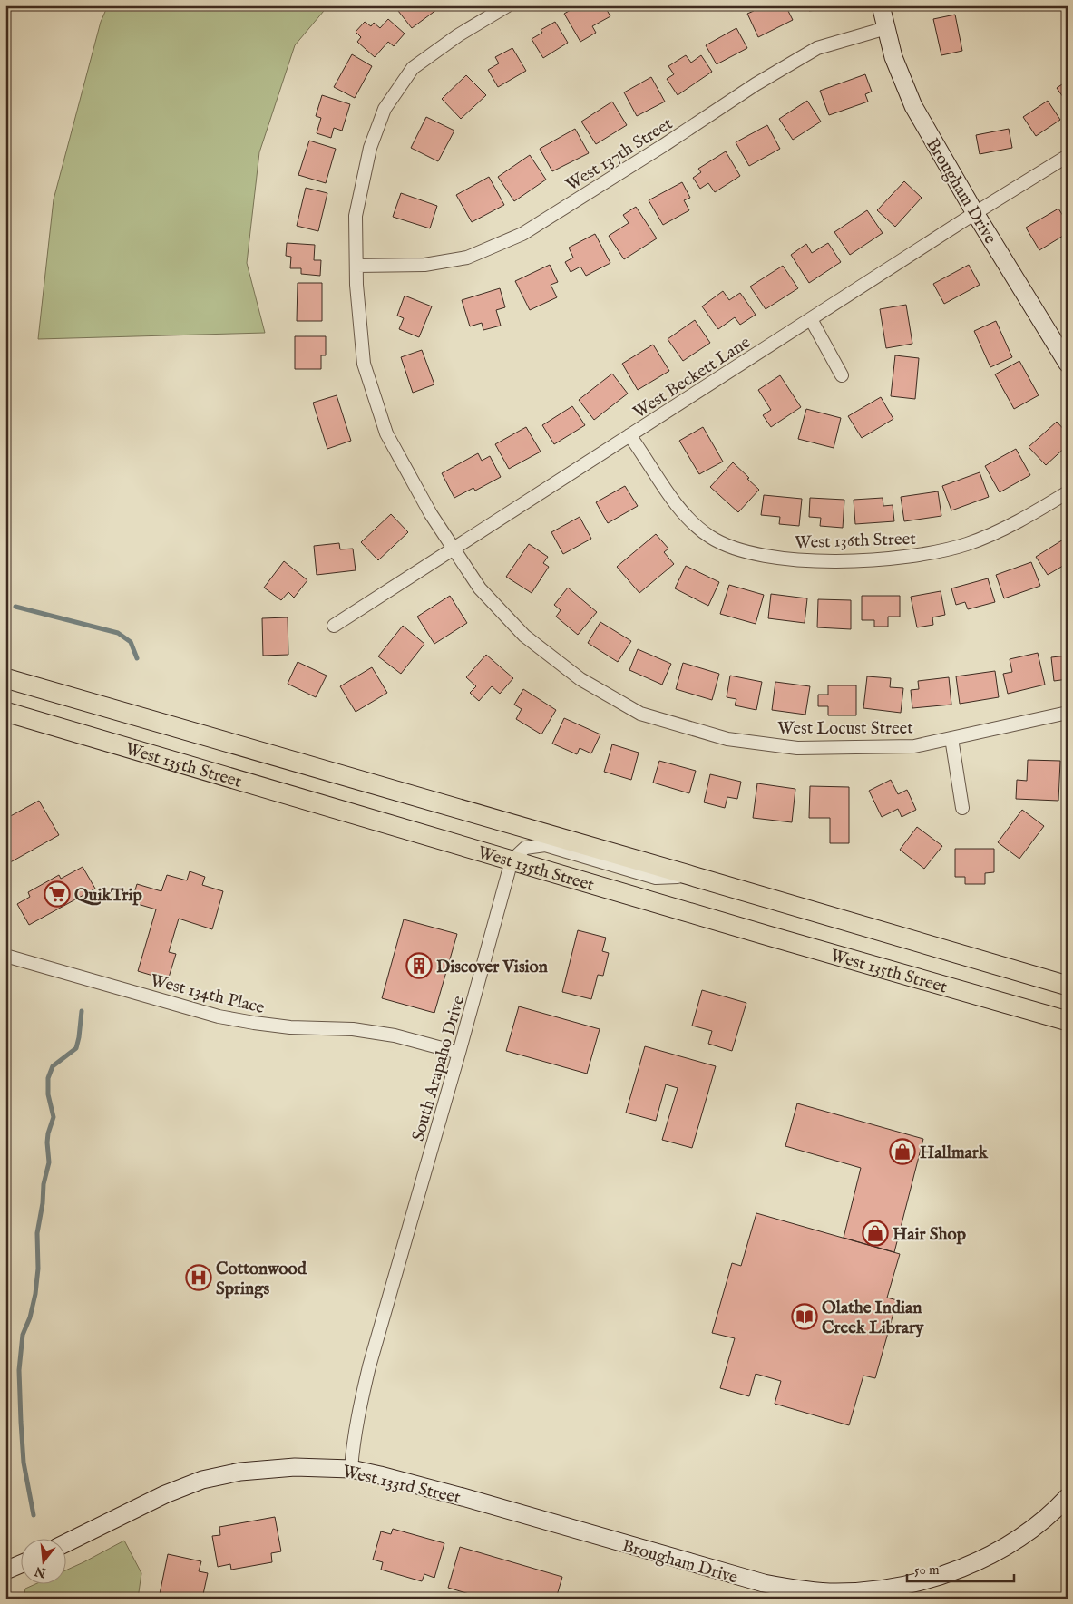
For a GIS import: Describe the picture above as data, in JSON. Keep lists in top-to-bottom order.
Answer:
{
  "streets": {
    "main road": ["West 135th Street"],
    "street": [
      "West 137th Street",
      "Brougham Drive",
      "West Beckett Lane",
      "West 136th Street",
      "West Locust Street",
      "West 134th Place",
      "South Arapaho Drive",
      "West 133rd Street"
    ]
  },
  "crossings": [
    ["West 137th Street", "Brougham Drive"],
    ["West 137th Street", "West Locust Street"],
    ["Brougham Drive", "West Beckett Lane"],
    ["Brougham Drive", "West 133rd Street"],
    ["West Beckett Lane", "West 136th Street"],
    ["West Beckett Lane", "West Locust Street"],
    ["West 135th Street", "South Arapaho Drive"],
    ["West 134th Place", "South Arapaho Drive"],
    ["South Arapaho Drive", "West 133rd Street"]
  ],
  "places": {
    "supermarket": ["QuikTrip"],
    "building": ["Discover Vision"],
    "shop": ["Hallmark", "Hair Shop"],
    "hospital": ["Cottonwood Springs"],
    "library": ["Olathe Indian Creek Library"]
  },
  "scale_bar": "50 m",
  "north": "bottom"
}
